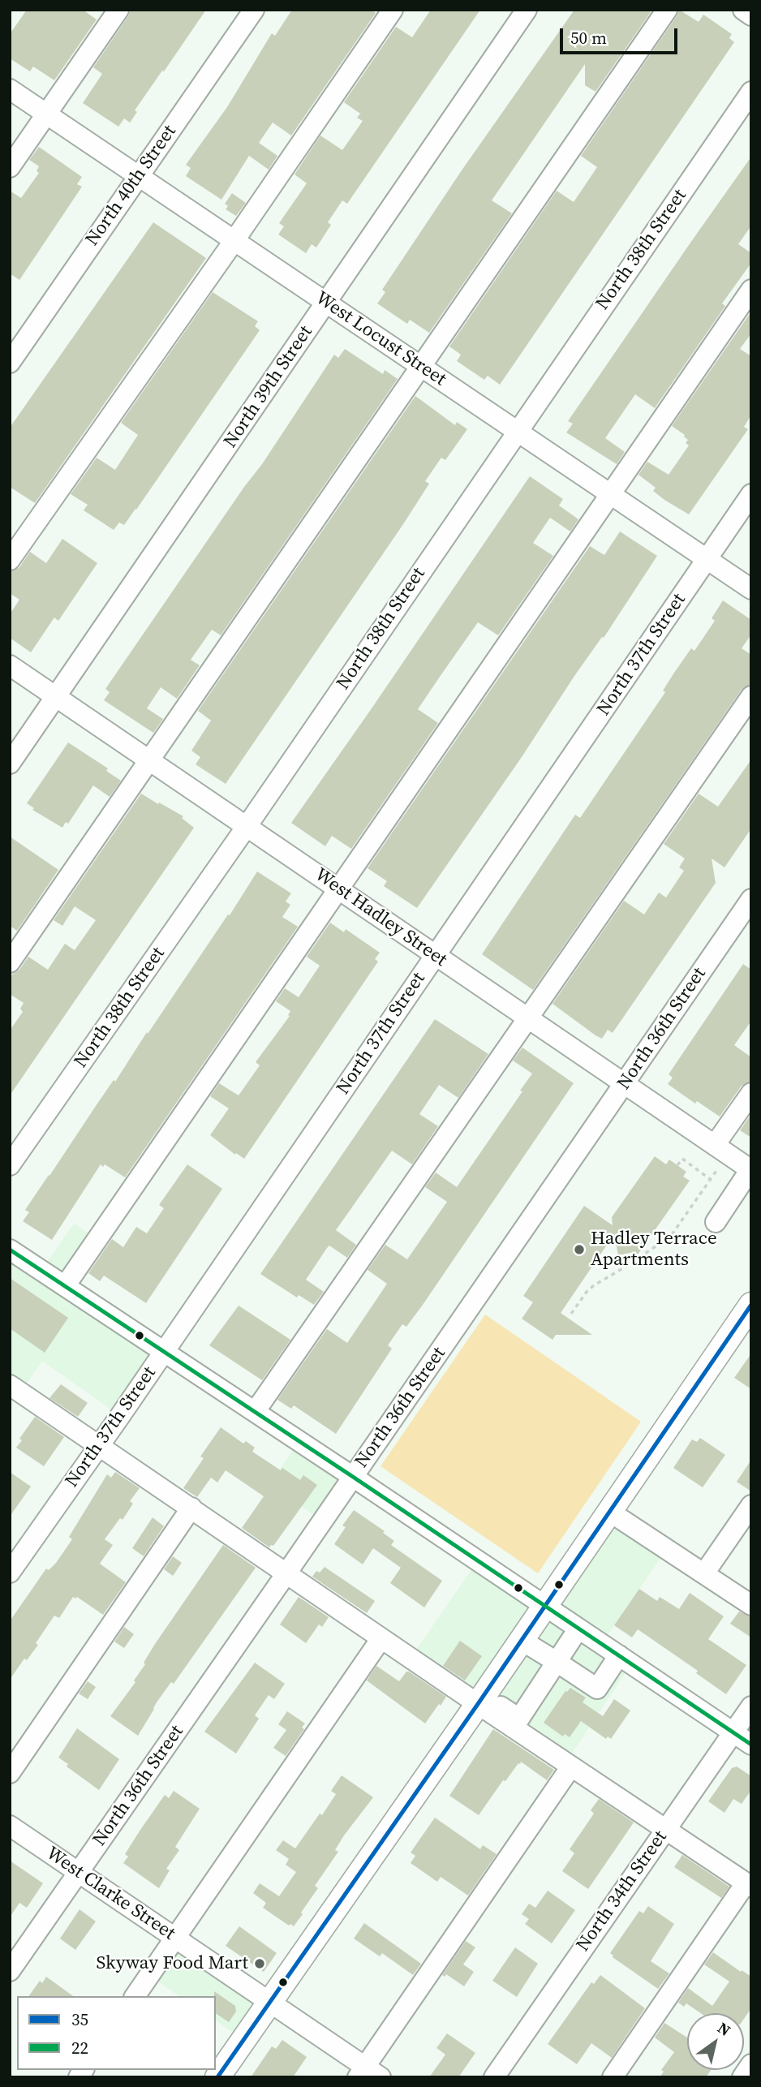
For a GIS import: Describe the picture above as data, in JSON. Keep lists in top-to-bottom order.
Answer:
{
  "streets": {
    "street": [
      "North 40th Street",
      "North 38th Street",
      "West Locust Street",
      "North 39th Street",
      "North 37th Street",
      "West Hadley Street",
      "North 36th Street",
      "North 34th Street",
      "West Clarke Street"
    ]
  },
  "crossings": [
    ["North 40th Street", "West Locust Street"],
    ["North 38th Street", "West Locust Street"],
    ["North 38th Street", "West Hadley Street"],
    ["West Locust Street", "North 39th Street"],
    ["West Locust Street", "North 37th Street"],
    ["North 39th Street", "West Hadley Street"],
    ["North 37th Street", "West Hadley Street"],
    ["West Hadley Street", "North 36th Street"],
    ["North 36th Street", "West Clarke Street"]
  ],
  "places": ["Hadley Terrace Apartments", "Skyway Food Mart"],
  "lines": ["transit line 22", "transit line 35"],
  "legend": ["35", "22"],
  "scale_bar": "50 m",
  "north": "top right"
}
